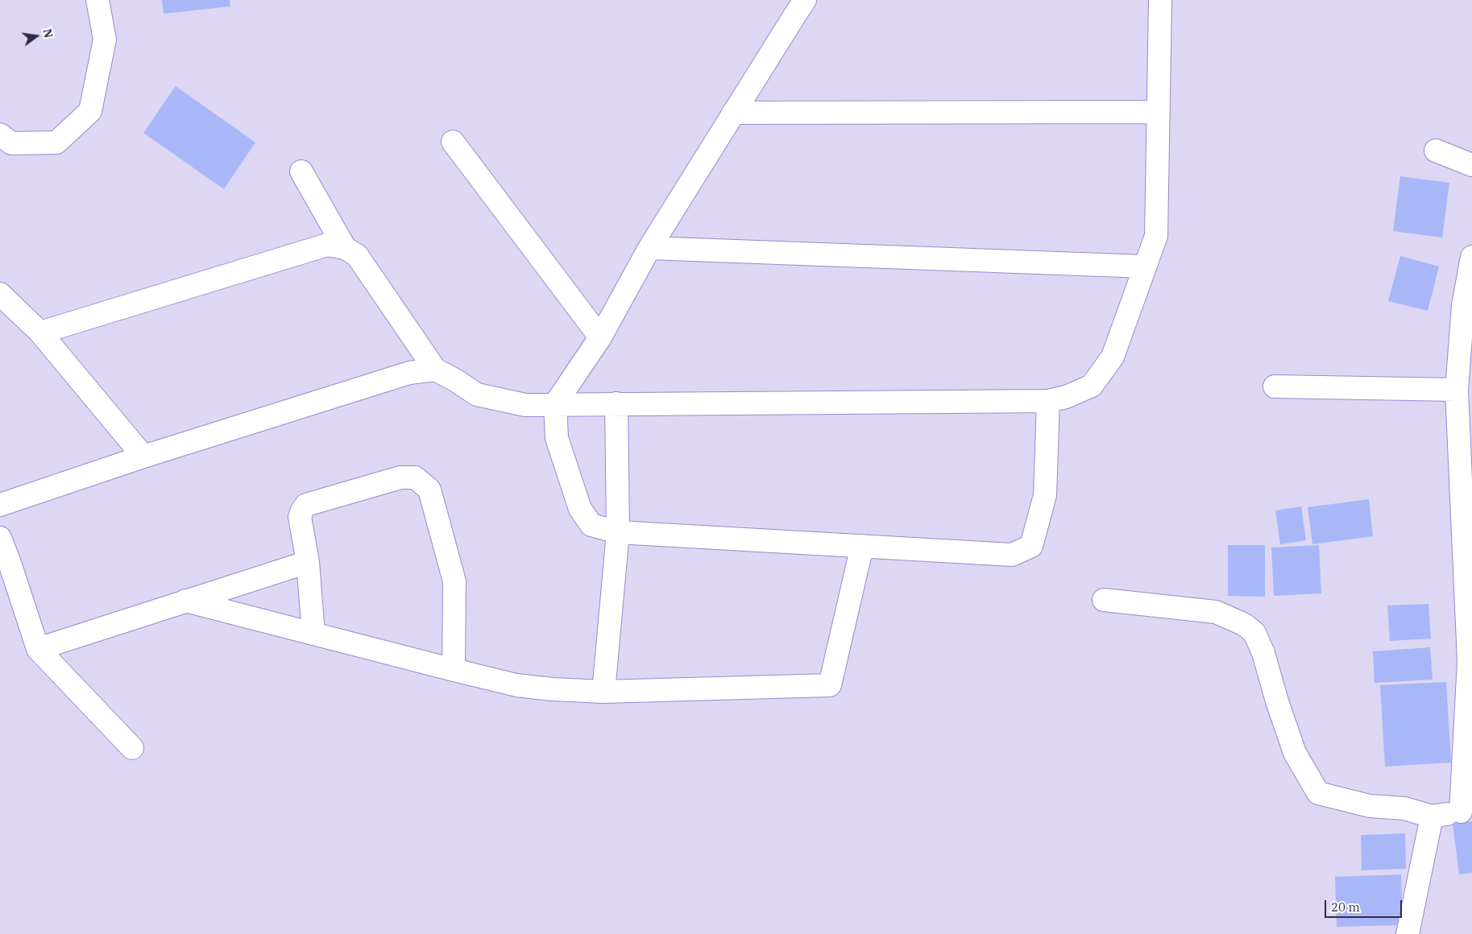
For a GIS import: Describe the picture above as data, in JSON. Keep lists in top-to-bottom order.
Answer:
{
  "scale_bar": "20 m",
  "north": "right"
}
